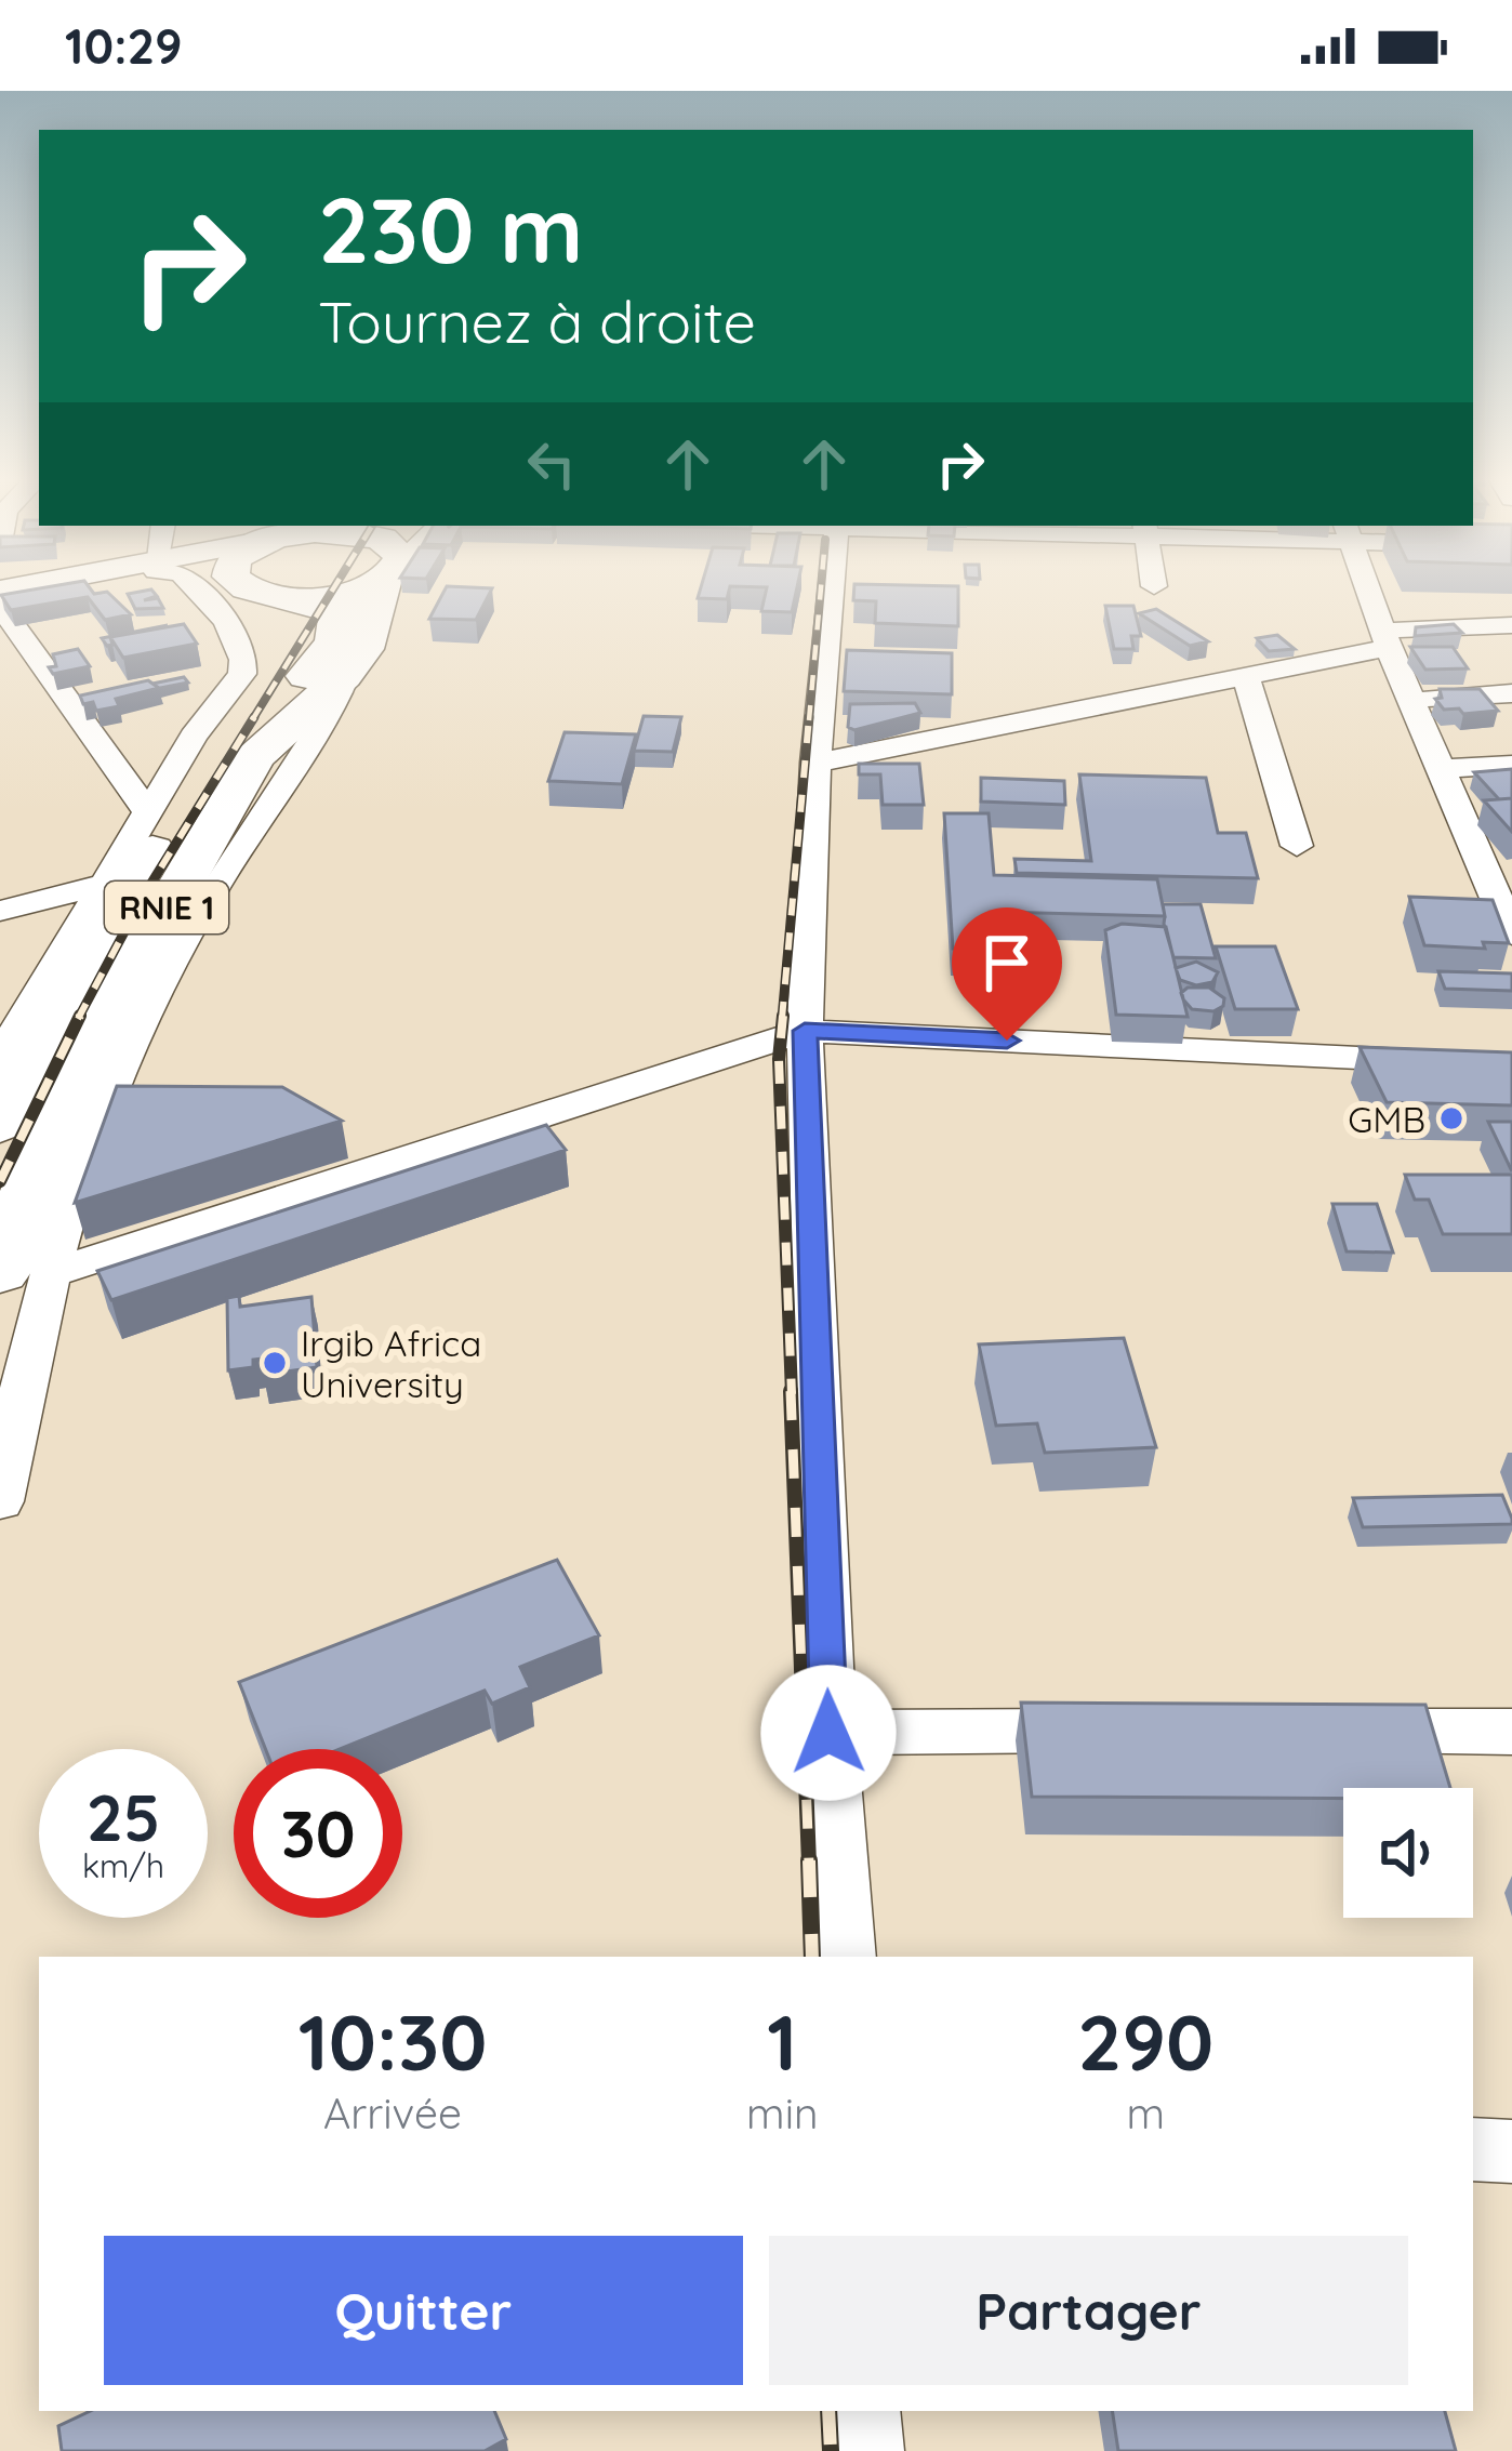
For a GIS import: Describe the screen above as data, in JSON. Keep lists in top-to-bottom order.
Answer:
{
  "streets": {
    "highway": ["RNIE 1"]
  },
  "places": ["GMB", "Irgib Africa University"],
  "page": {
    "status": "10:29",
    "turn": ["230 m", "Tournez à droite"],
    "speed": "25 km/h",
    "limit": "30",
    "eta": [
      "10:30",
      "Arrivée",
      "1",
      "min",
      "290",
      "m"
    ],
    "buttons": ["Quitter", "Partager"]
  }
}
